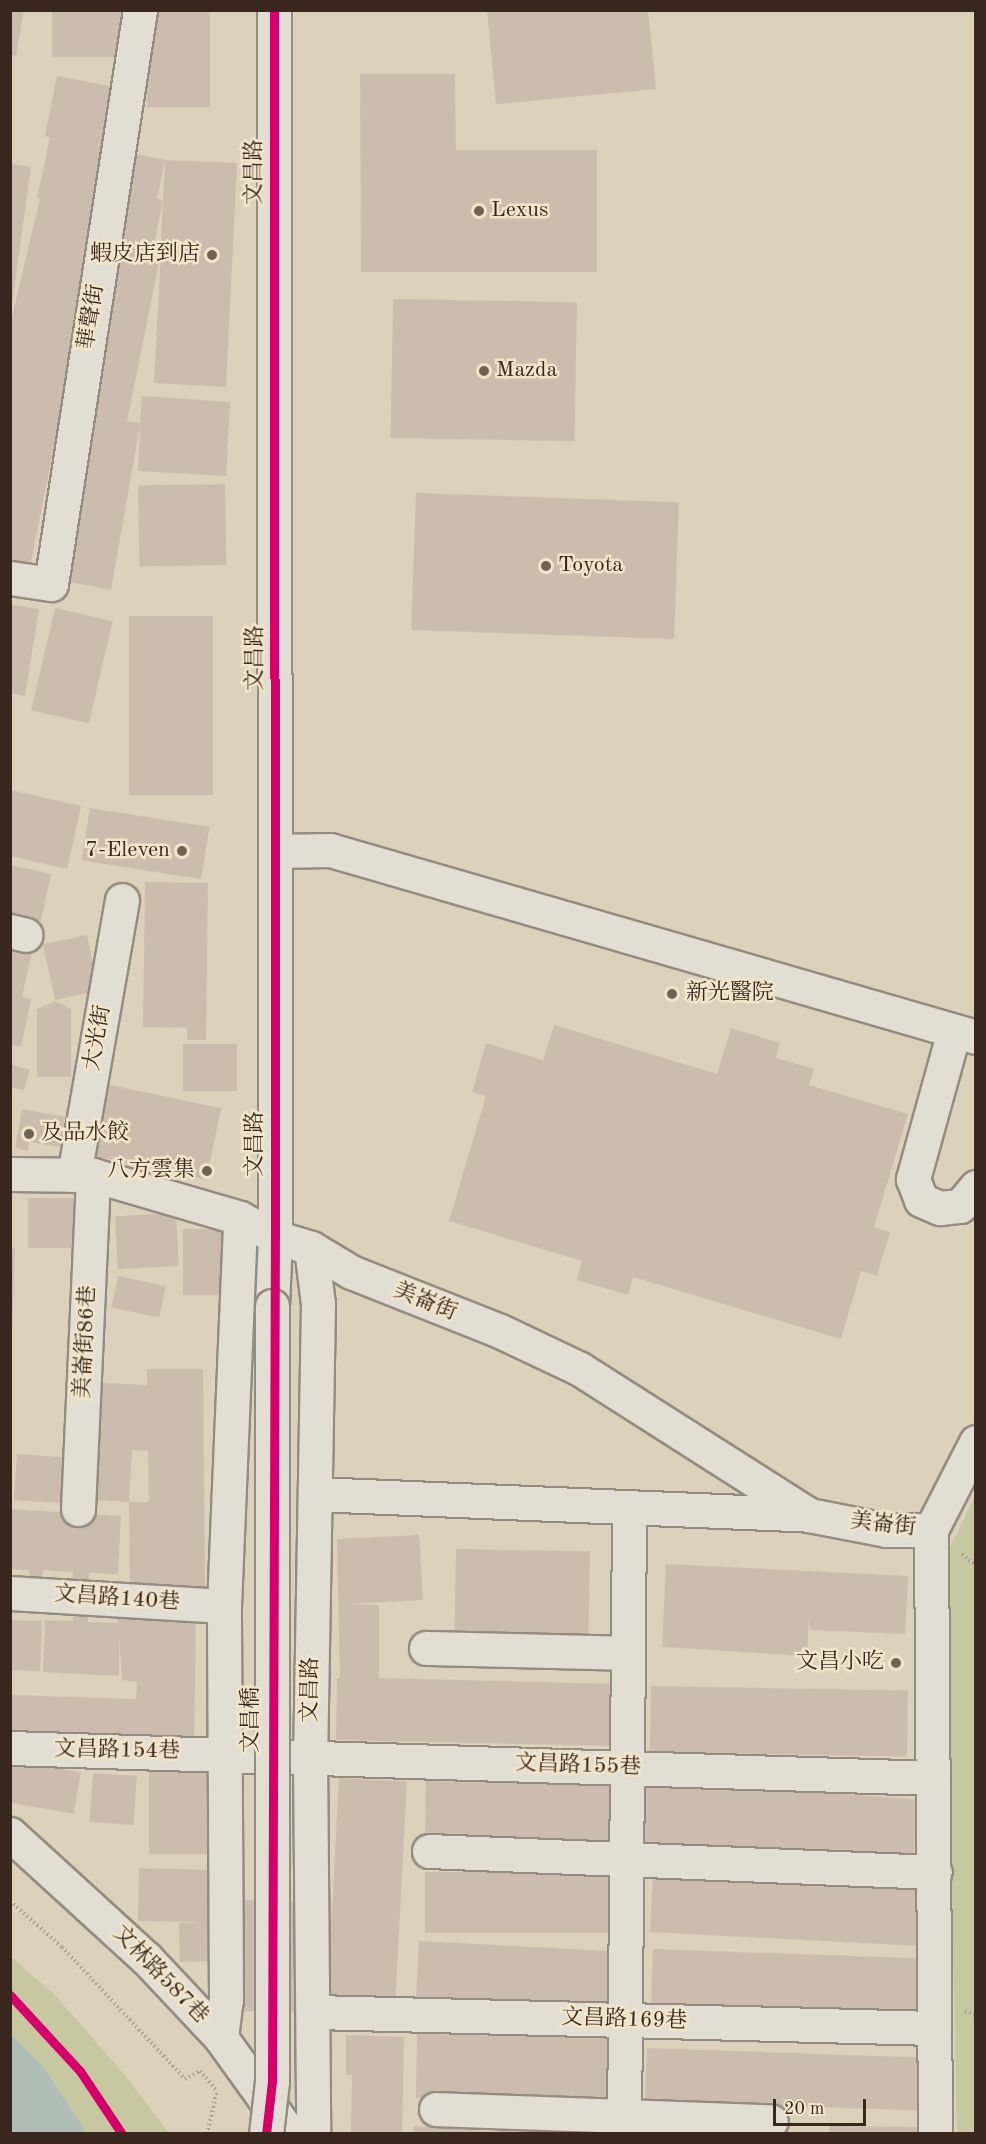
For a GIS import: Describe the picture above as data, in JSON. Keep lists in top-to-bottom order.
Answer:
{
  "streets": {
    "street": [
      "文昌路",
      "華聲街",
      "大光街",
      "美崙街",
      "美崙街86巷",
      "文昌路140巷",
      "文昌橋",
      "文昌路154巷",
      "文昌路155巷",
      "文林路587巷",
      "文昌路169巷"
    ]
  },
  "crossings": [
    ["文昌路", "美崙街"],
    ["文昌路", "文昌橋"],
    ["文昌路", "文昌路155巷"],
    ["文昌路", "文昌路169巷"],
    ["大光街", "美崙街"],
    ["大光街", "美崙街86巷"],
    ["美崙街", "美崙街86巷"],
    ["文昌路154巷", "文昌路155巷"]
  ],
  "places": [
    "Lexus",
    "蝦皮店到店",
    "Mazda",
    "Toyota",
    "7-Eleven",
    "新光醫院",
    "及品水餃",
    "八方雲集",
    "文昌小吃"
  ],
  "scale_bar": "20 m"
}
